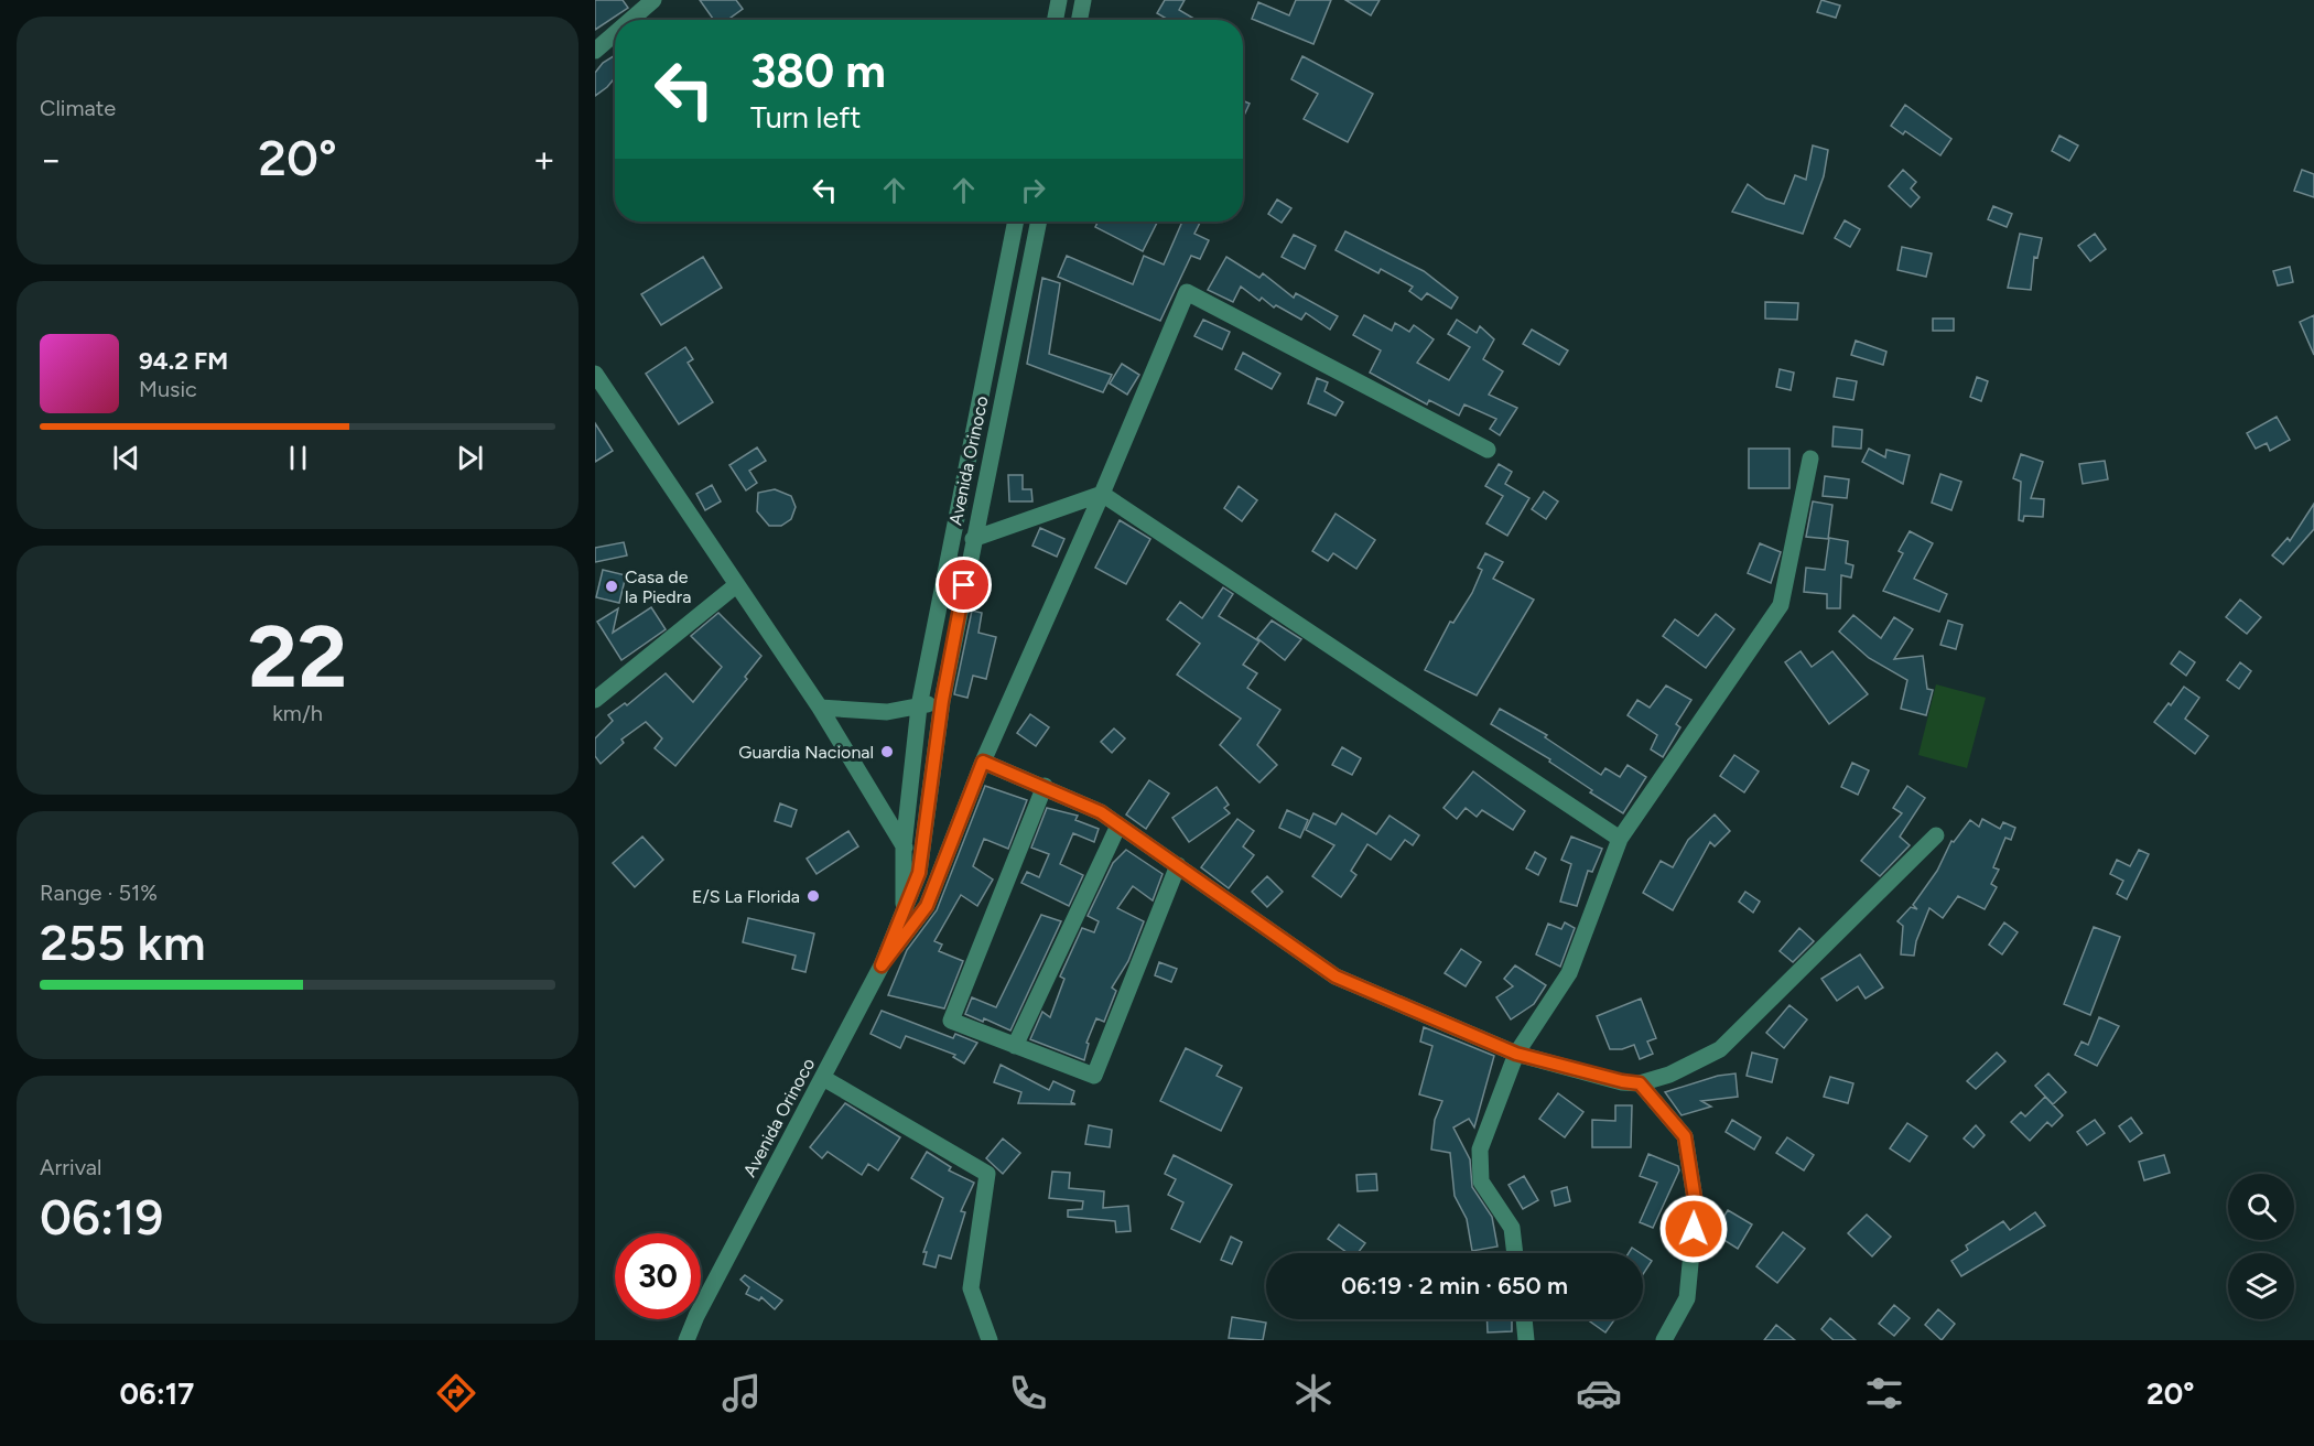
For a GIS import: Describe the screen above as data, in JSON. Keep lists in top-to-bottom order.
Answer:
{
  "streets": {
    "street": ["Avenida Orinoco"]
  },
  "places": ["Casa de la Piedra", "Guardia Nacional", "E/S La Florida"],
  "page": {
    "tile": [
      "Climate",
      ["22", "km/h"],
      ["Range · 51%", "255 km"],
      ["Arrival", "06:19"]
    ],
    "turn": ["380 m", "Turn left"],
    "heat": ["−", "20°", "+"],
    "song": ["94.2 FM", "Music"],
    "limit": "30",
    "trip": "06:19 · 2 min · 650 m",
    "tabs": ["06:17", "20°"]
  }
}
